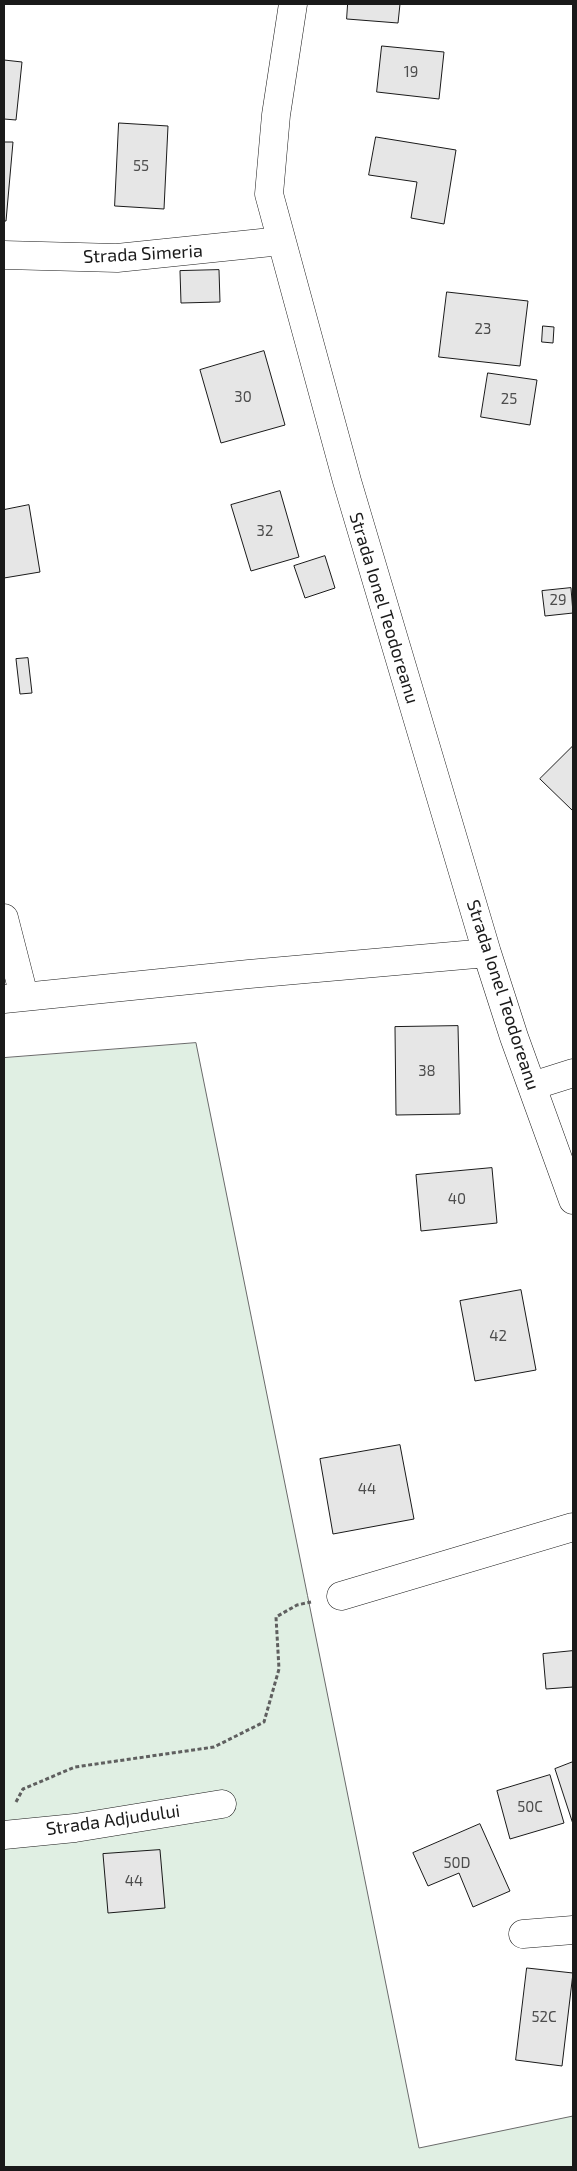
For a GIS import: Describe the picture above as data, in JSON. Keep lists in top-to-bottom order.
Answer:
{
  "streets": {
    "street": ["Strada Simeria", "Strada Ionel Teodoreanu", "Strada Adjudului"]
  },
  "crossings": [
    ["Strada Simeria", "Strada Ionel Teodoreanu"]
  ],
  "house_numbers": [
    "19",
    "55",
    "23",
    "30",
    "25",
    "32",
    "29",
    "38",
    "40",
    "42",
    "44",
    "50C",
    "50D",
    "44",
    "52C"
  ]
}
